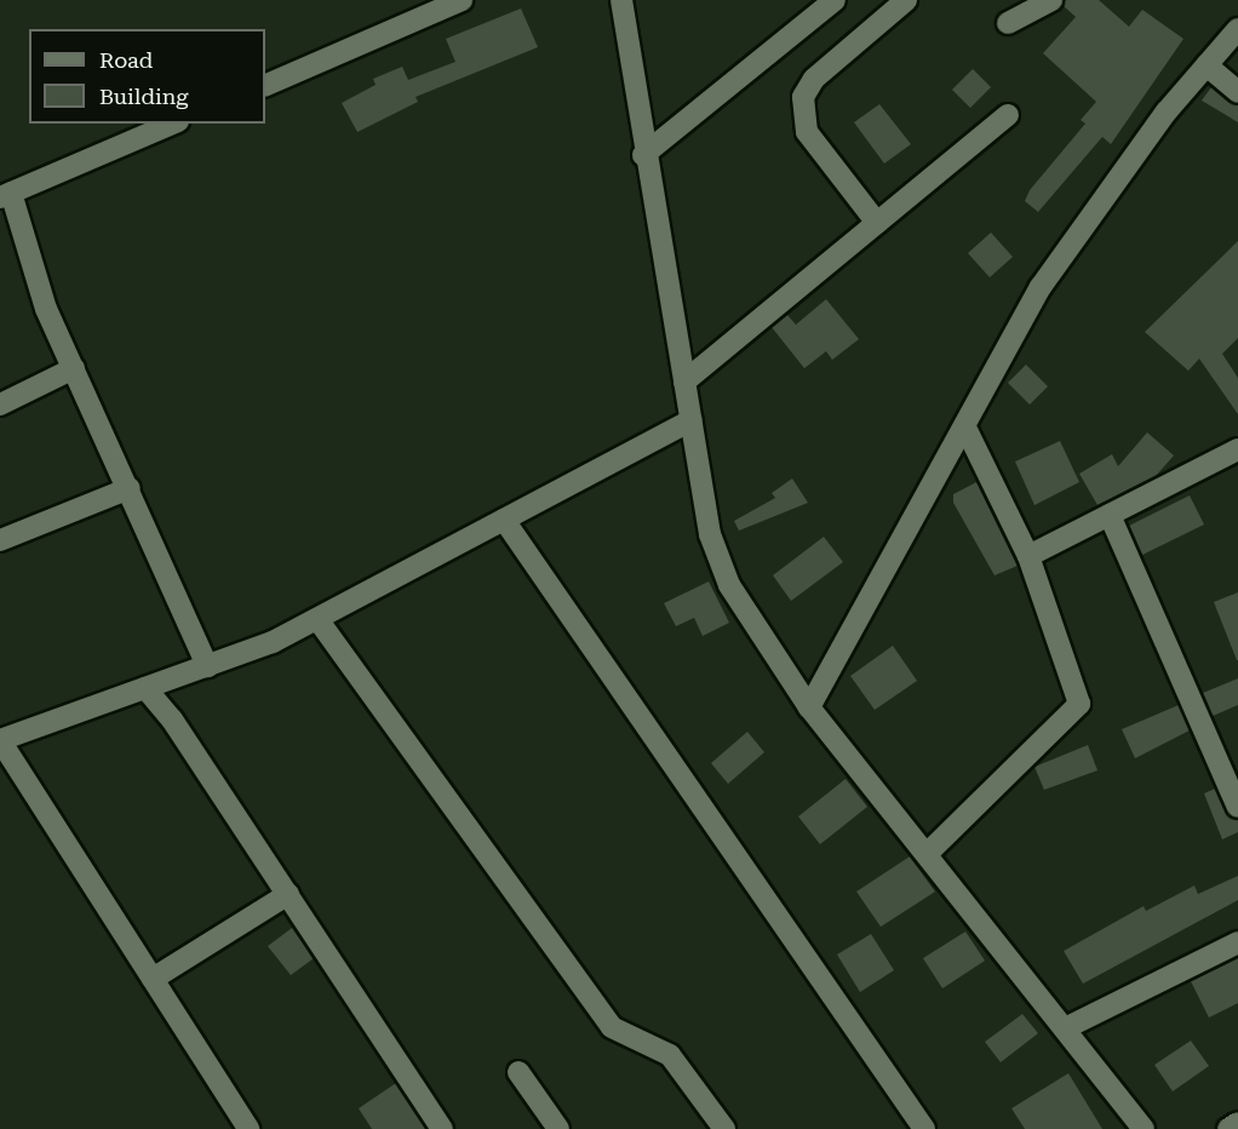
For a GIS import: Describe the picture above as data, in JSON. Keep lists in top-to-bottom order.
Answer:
{
  "legend": ["Road", "Building"]
}
